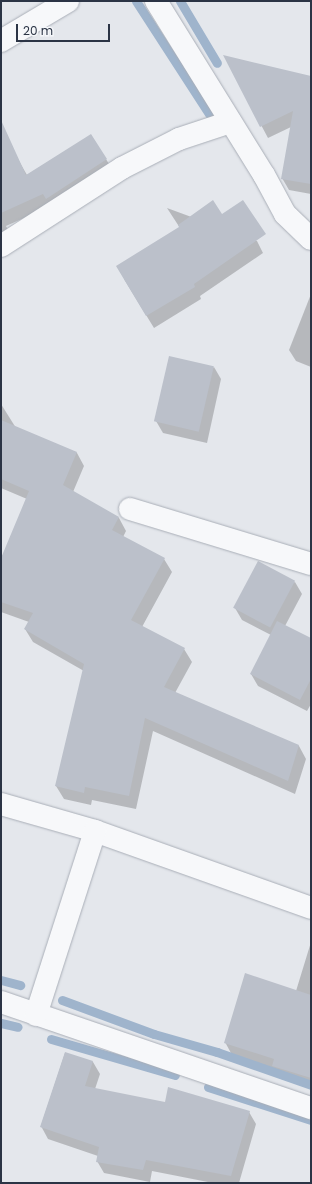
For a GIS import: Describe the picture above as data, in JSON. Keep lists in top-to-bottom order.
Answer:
{
  "scale_bar": "20 m"
}
